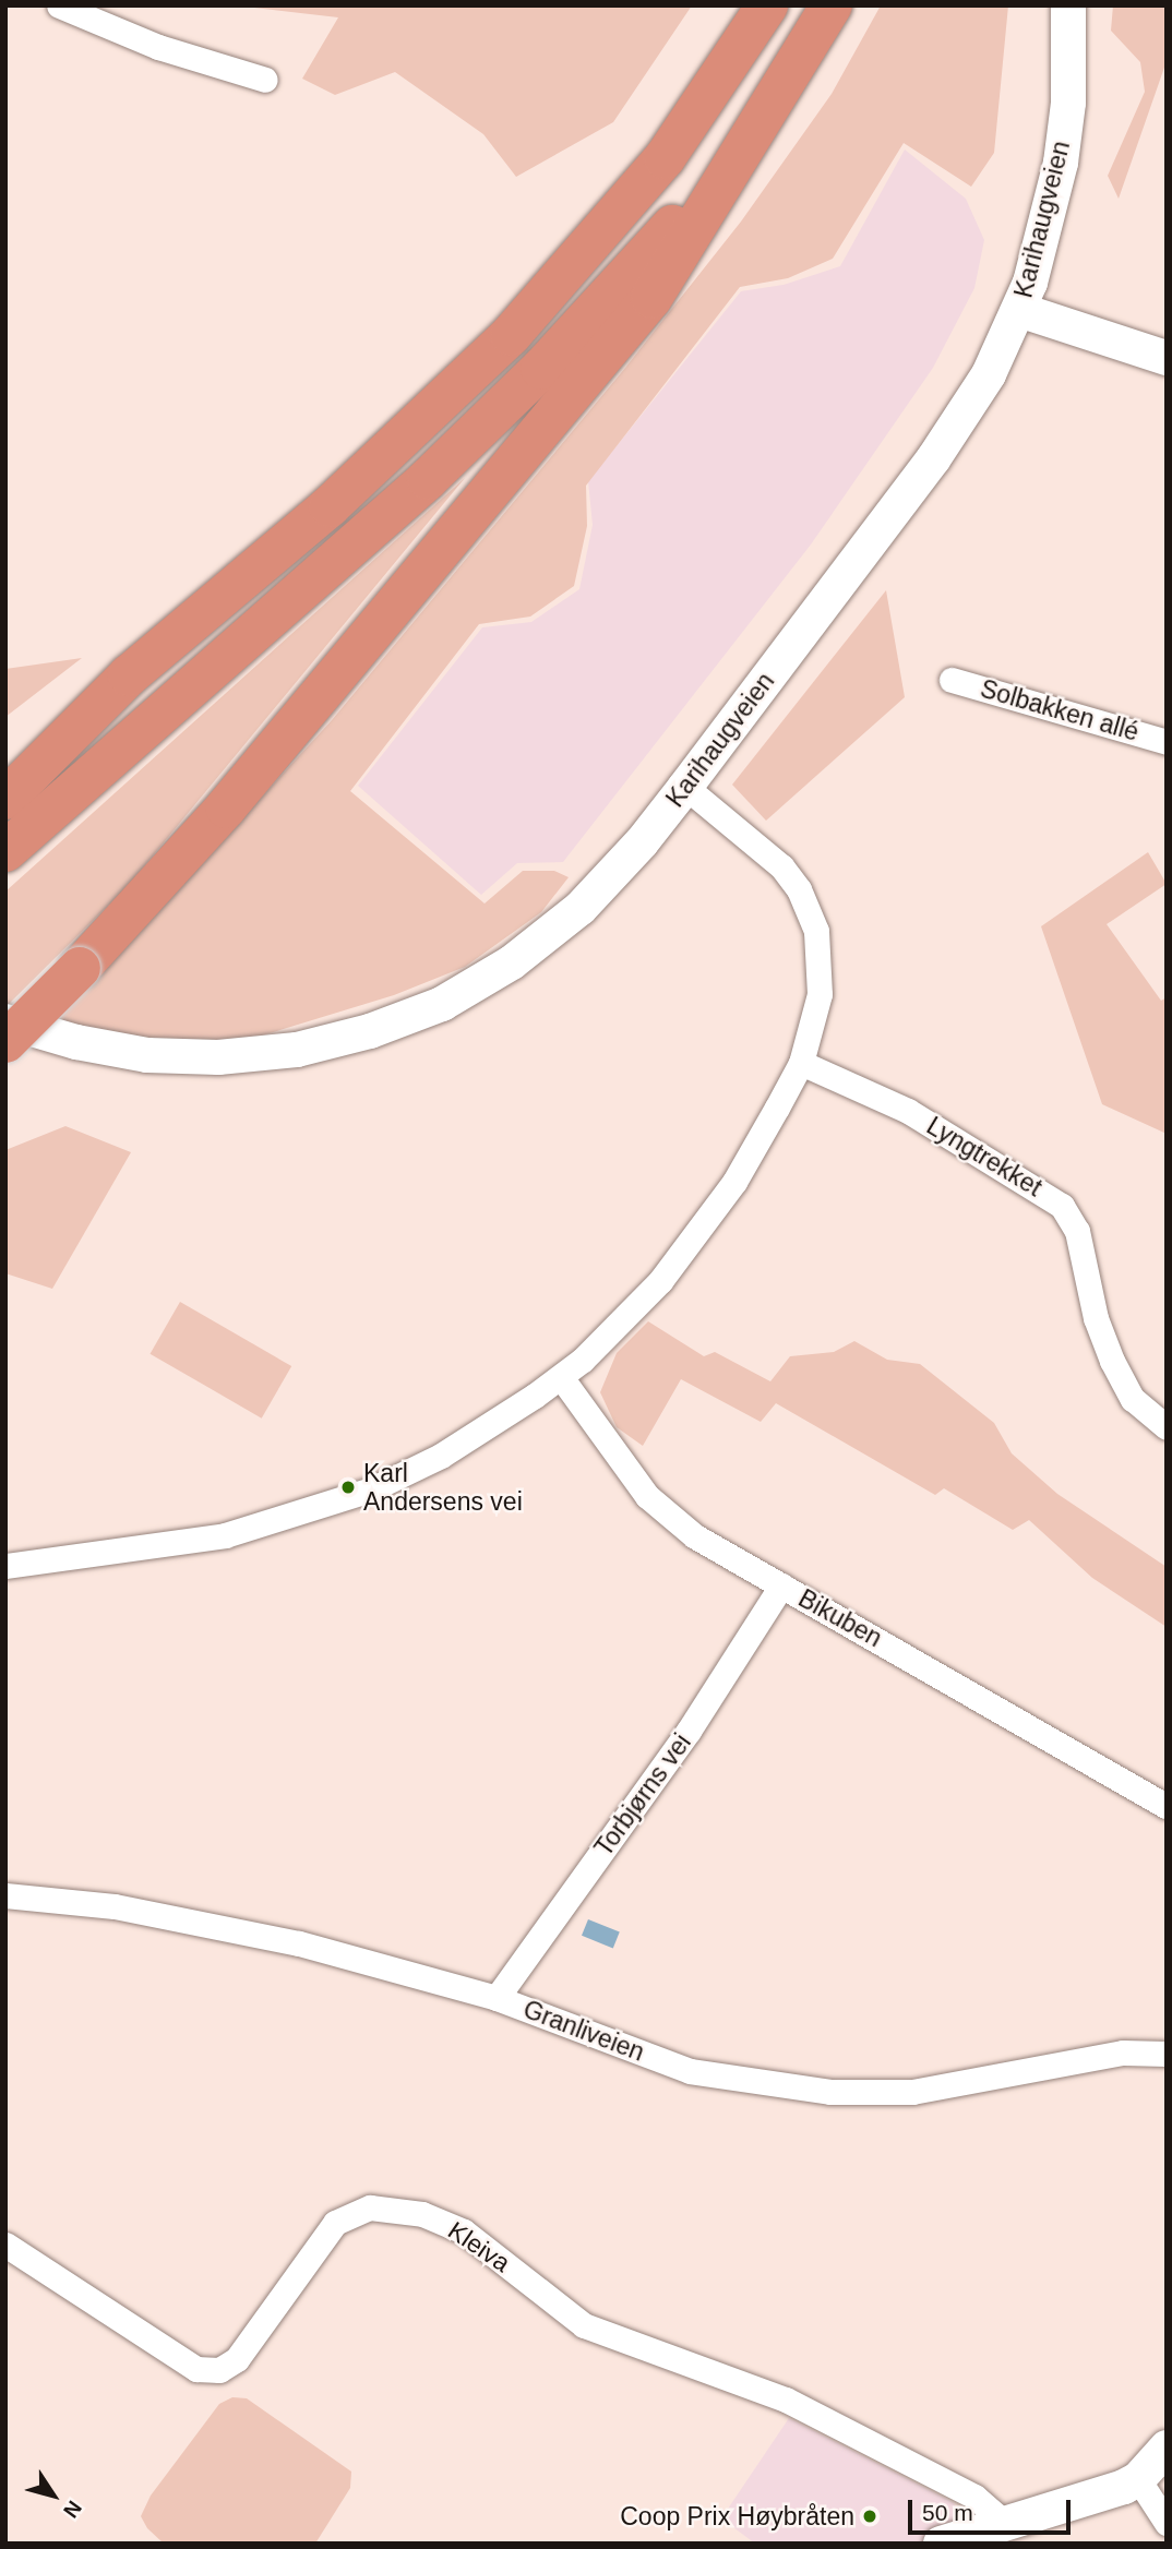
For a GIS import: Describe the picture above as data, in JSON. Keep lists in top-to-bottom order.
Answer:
{
  "streets": {
    "main road": ["Karihaugveien"],
    "street": [
      "Solbakken allé",
      "Lyngtrekket",
      "Bikuben",
      "Torbjørns vei",
      "Granliveien",
      "Kleiva"
    ]
  },
  "crossings": [
    ["Bikuben", "Torbjørns vei"],
    ["Torbjørns vei", "Granliveien"]
  ],
  "places": ["Karl Andersens vei", "Coop Prix Høybråten"],
  "scale_bar": "50 m",
  "north": "bottom right"
}
